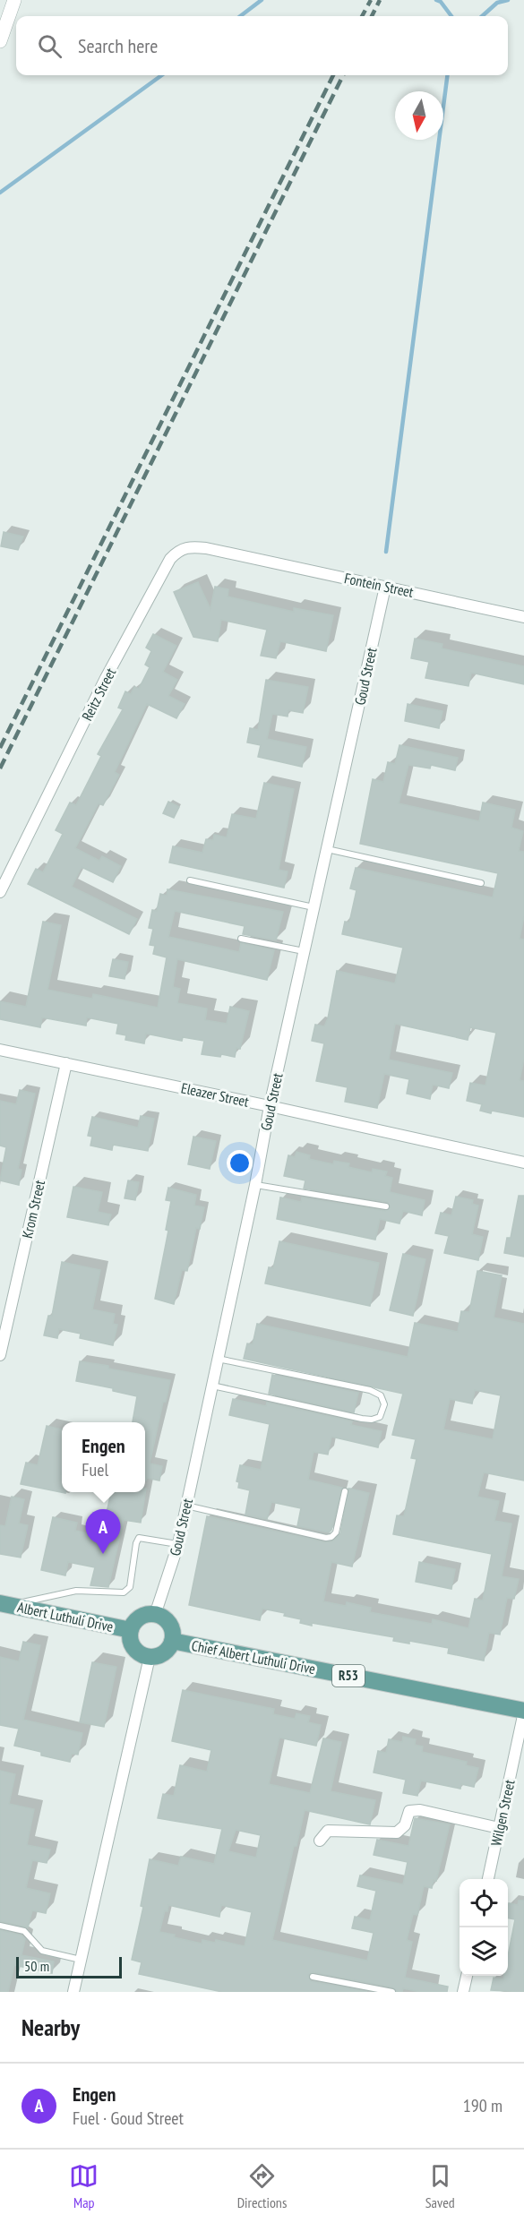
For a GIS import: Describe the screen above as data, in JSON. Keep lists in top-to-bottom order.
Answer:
{
  "streets": {
    "main road": ["Albert Luthuli Drive", "Chief Albert Luthuli Drive", "R53"],
    "street": [
      "Fontein Street",
      "Goud Street",
      "Reitz Street",
      "Eleazer Street",
      "Krom Street",
      "Wilgen Street"
    ]
  },
  "crossings": [
    ["Fontein Street", "Goud Street"],
    ["Fontein Street", "Reitz Street"],
    ["Goud Street", "Eleazer Street"],
    ["Goud Street", "Albert Luthuli Drive"],
    ["Goud Street", "Chief Albert Luthuli Drive"],
    ["Eleazer Street", "Krom Street"],
    ["Albert Luthuli Drive", "Chief Albert Luthuli Drive"],
    ["Chief Albert Luthuli Drive", "Wilgen Street"]
  ],
  "scale_bar": "50 m",
  "north": "bottom",
  "page": {
    "search": "Search here",
    "popup": ["Engen", "Fuel"],
    "pins": "A",
    "scale": "50 m",
    "heading": "Nearby",
    "list": [
      {
        "mark": "A",
        "name": "Engen",
        "note": "Fuel · Goud Street",
        "value": "190 m"
      }
    ],
    "nav": ["Map", "Directions", "Saved"]
  }
}
